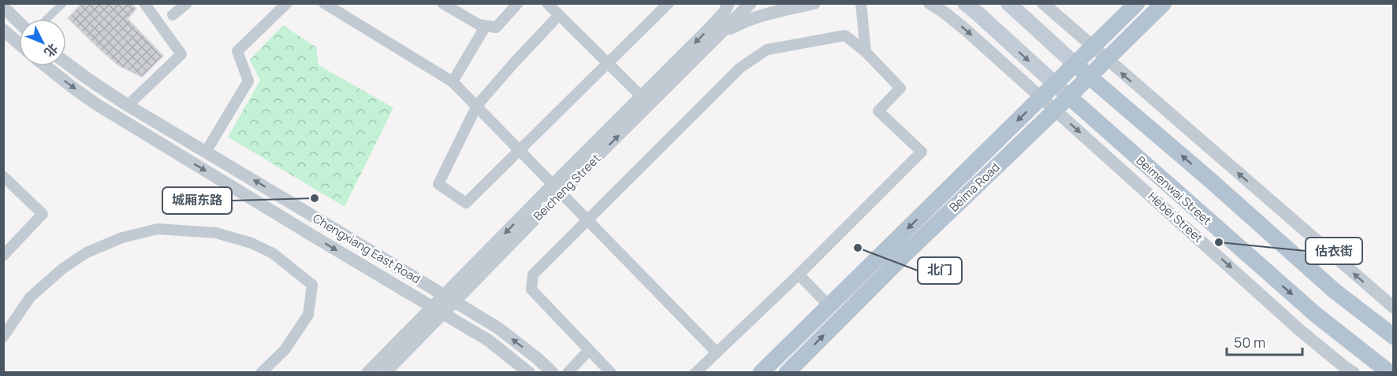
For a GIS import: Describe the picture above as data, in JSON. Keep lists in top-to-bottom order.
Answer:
{
  "streets": {
    "main road": ["Beima Road", "Beimenwai Street"],
    "street": ["Beicheng Street", "Hebei Street", "Chengxiang East Road"]
  },
  "crossings": [
    ["Beicheng Street", "Chengxiang East Road"],
    ["Beima Road", "Beimenwai Street"],
    ["Beima Road", "Hebei Street"]
  ],
  "places": ["城厢东路", "估衣街", "北门"],
  "scale_bar": "50 m",
  "north": "bottom right"
}
